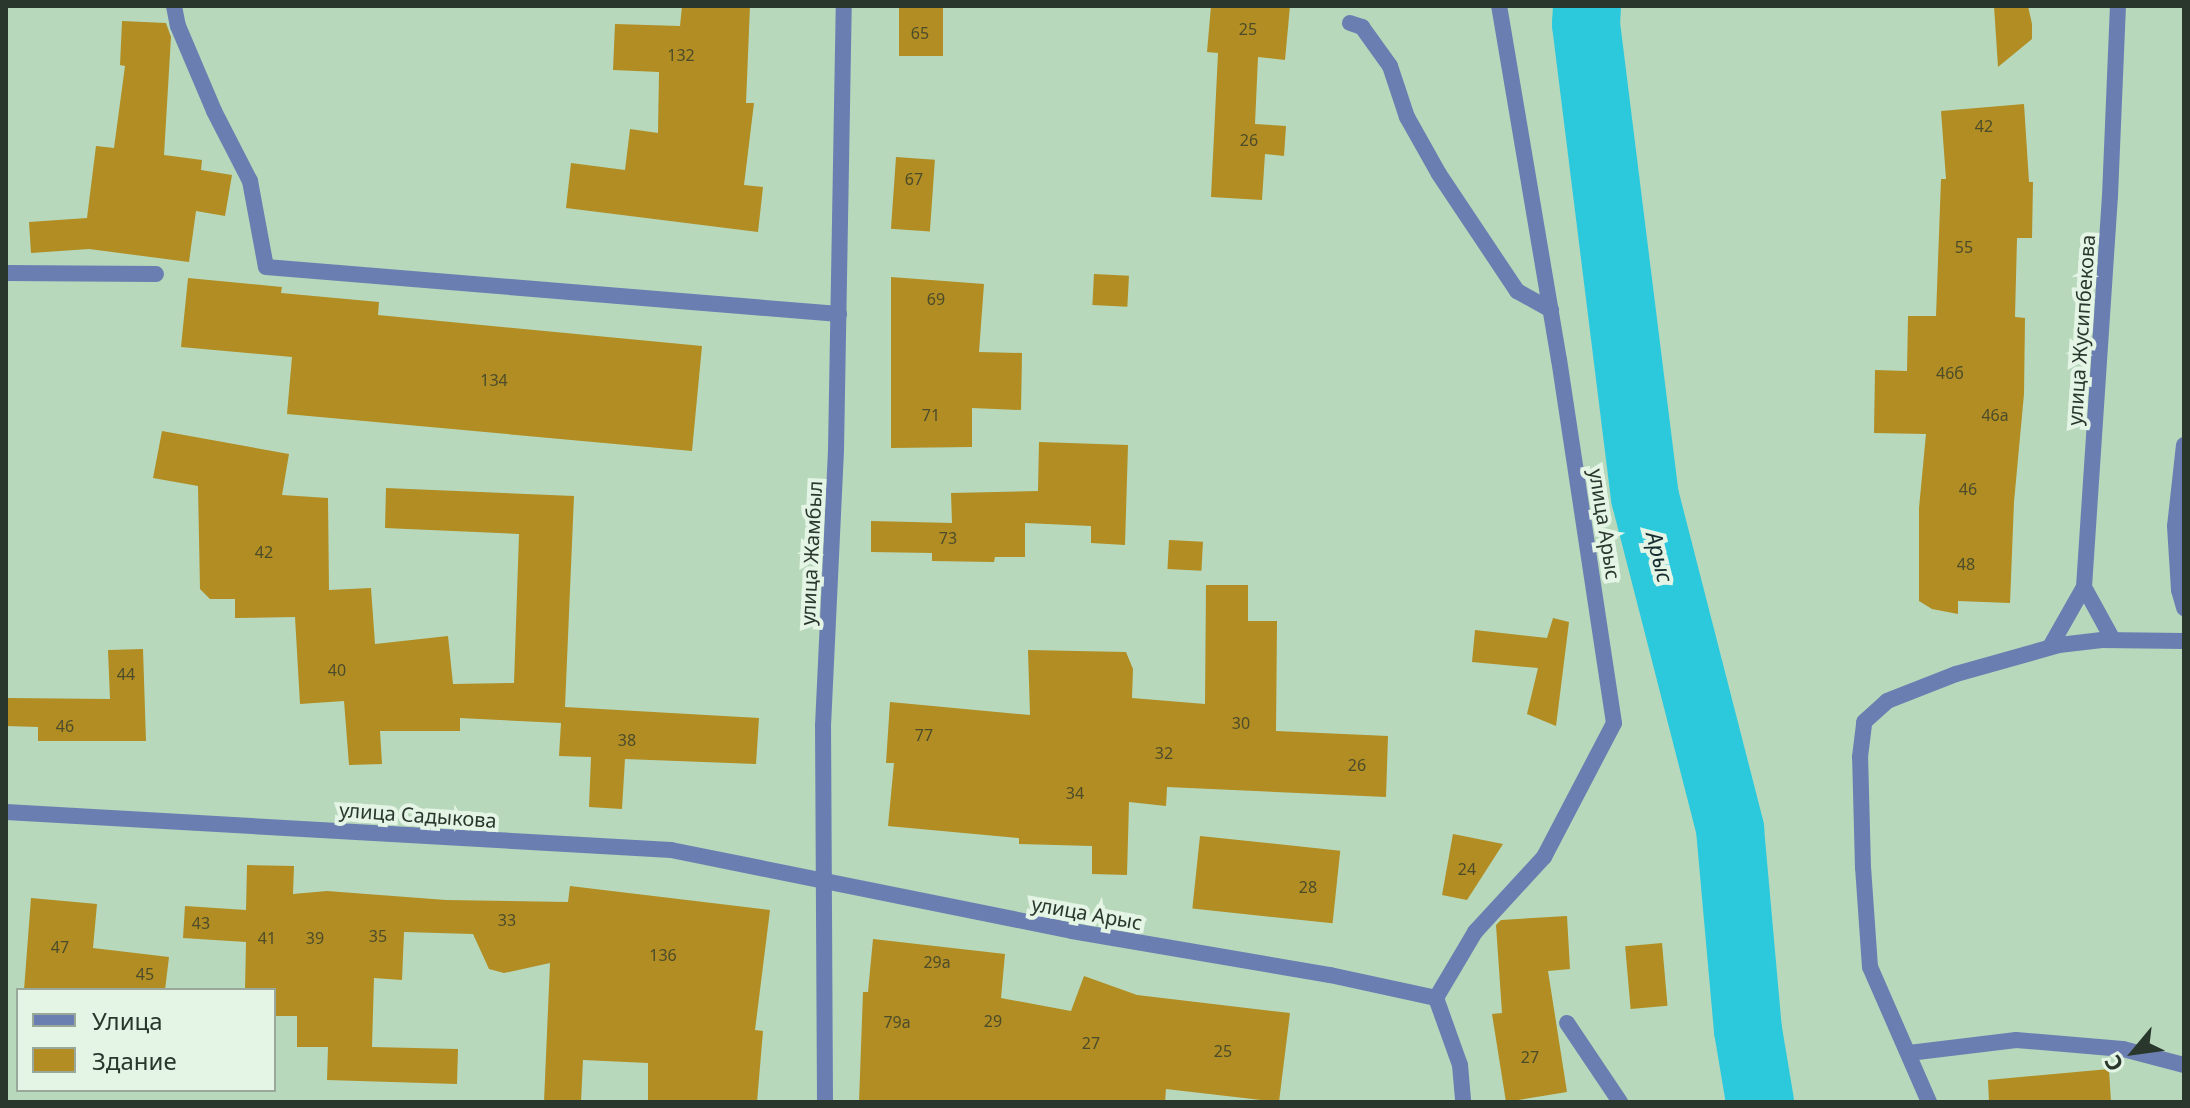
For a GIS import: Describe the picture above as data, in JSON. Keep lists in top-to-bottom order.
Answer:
{
  "streets": {
    "street": [
      "улица Жусипбекова",
      "улица Арыс",
      "улица Жамбыл",
      "улица Садыкова"
    ]
  },
  "crossings": [
    ["улица Арыс", "улица Жамбыл"],
    ["улица Арыс", "улица Садыкова"],
    ["улица Жамбыл", "улица Садыкова"]
  ],
  "water": ["Арыс"],
  "house_numbers": [
    "25",
    "65",
    "132",
    "42",
    "26",
    "67",
    "55",
    "69",
    "46б",
    "134",
    "71",
    "46а",
    "46",
    "73",
    "42",
    "48",
    "40",
    "44",
    "30",
    "46",
    "77",
    "38",
    "32",
    "26",
    "34",
    "24",
    "28",
    "33",
    "43",
    "35",
    "41",
    "39",
    "47",
    "136",
    "29а",
    "45",
    "29",
    "79а",
    "27",
    "25",
    "27"
  ],
  "legend": ["Улица", "Здание"],
  "north": "bottom left"
}
